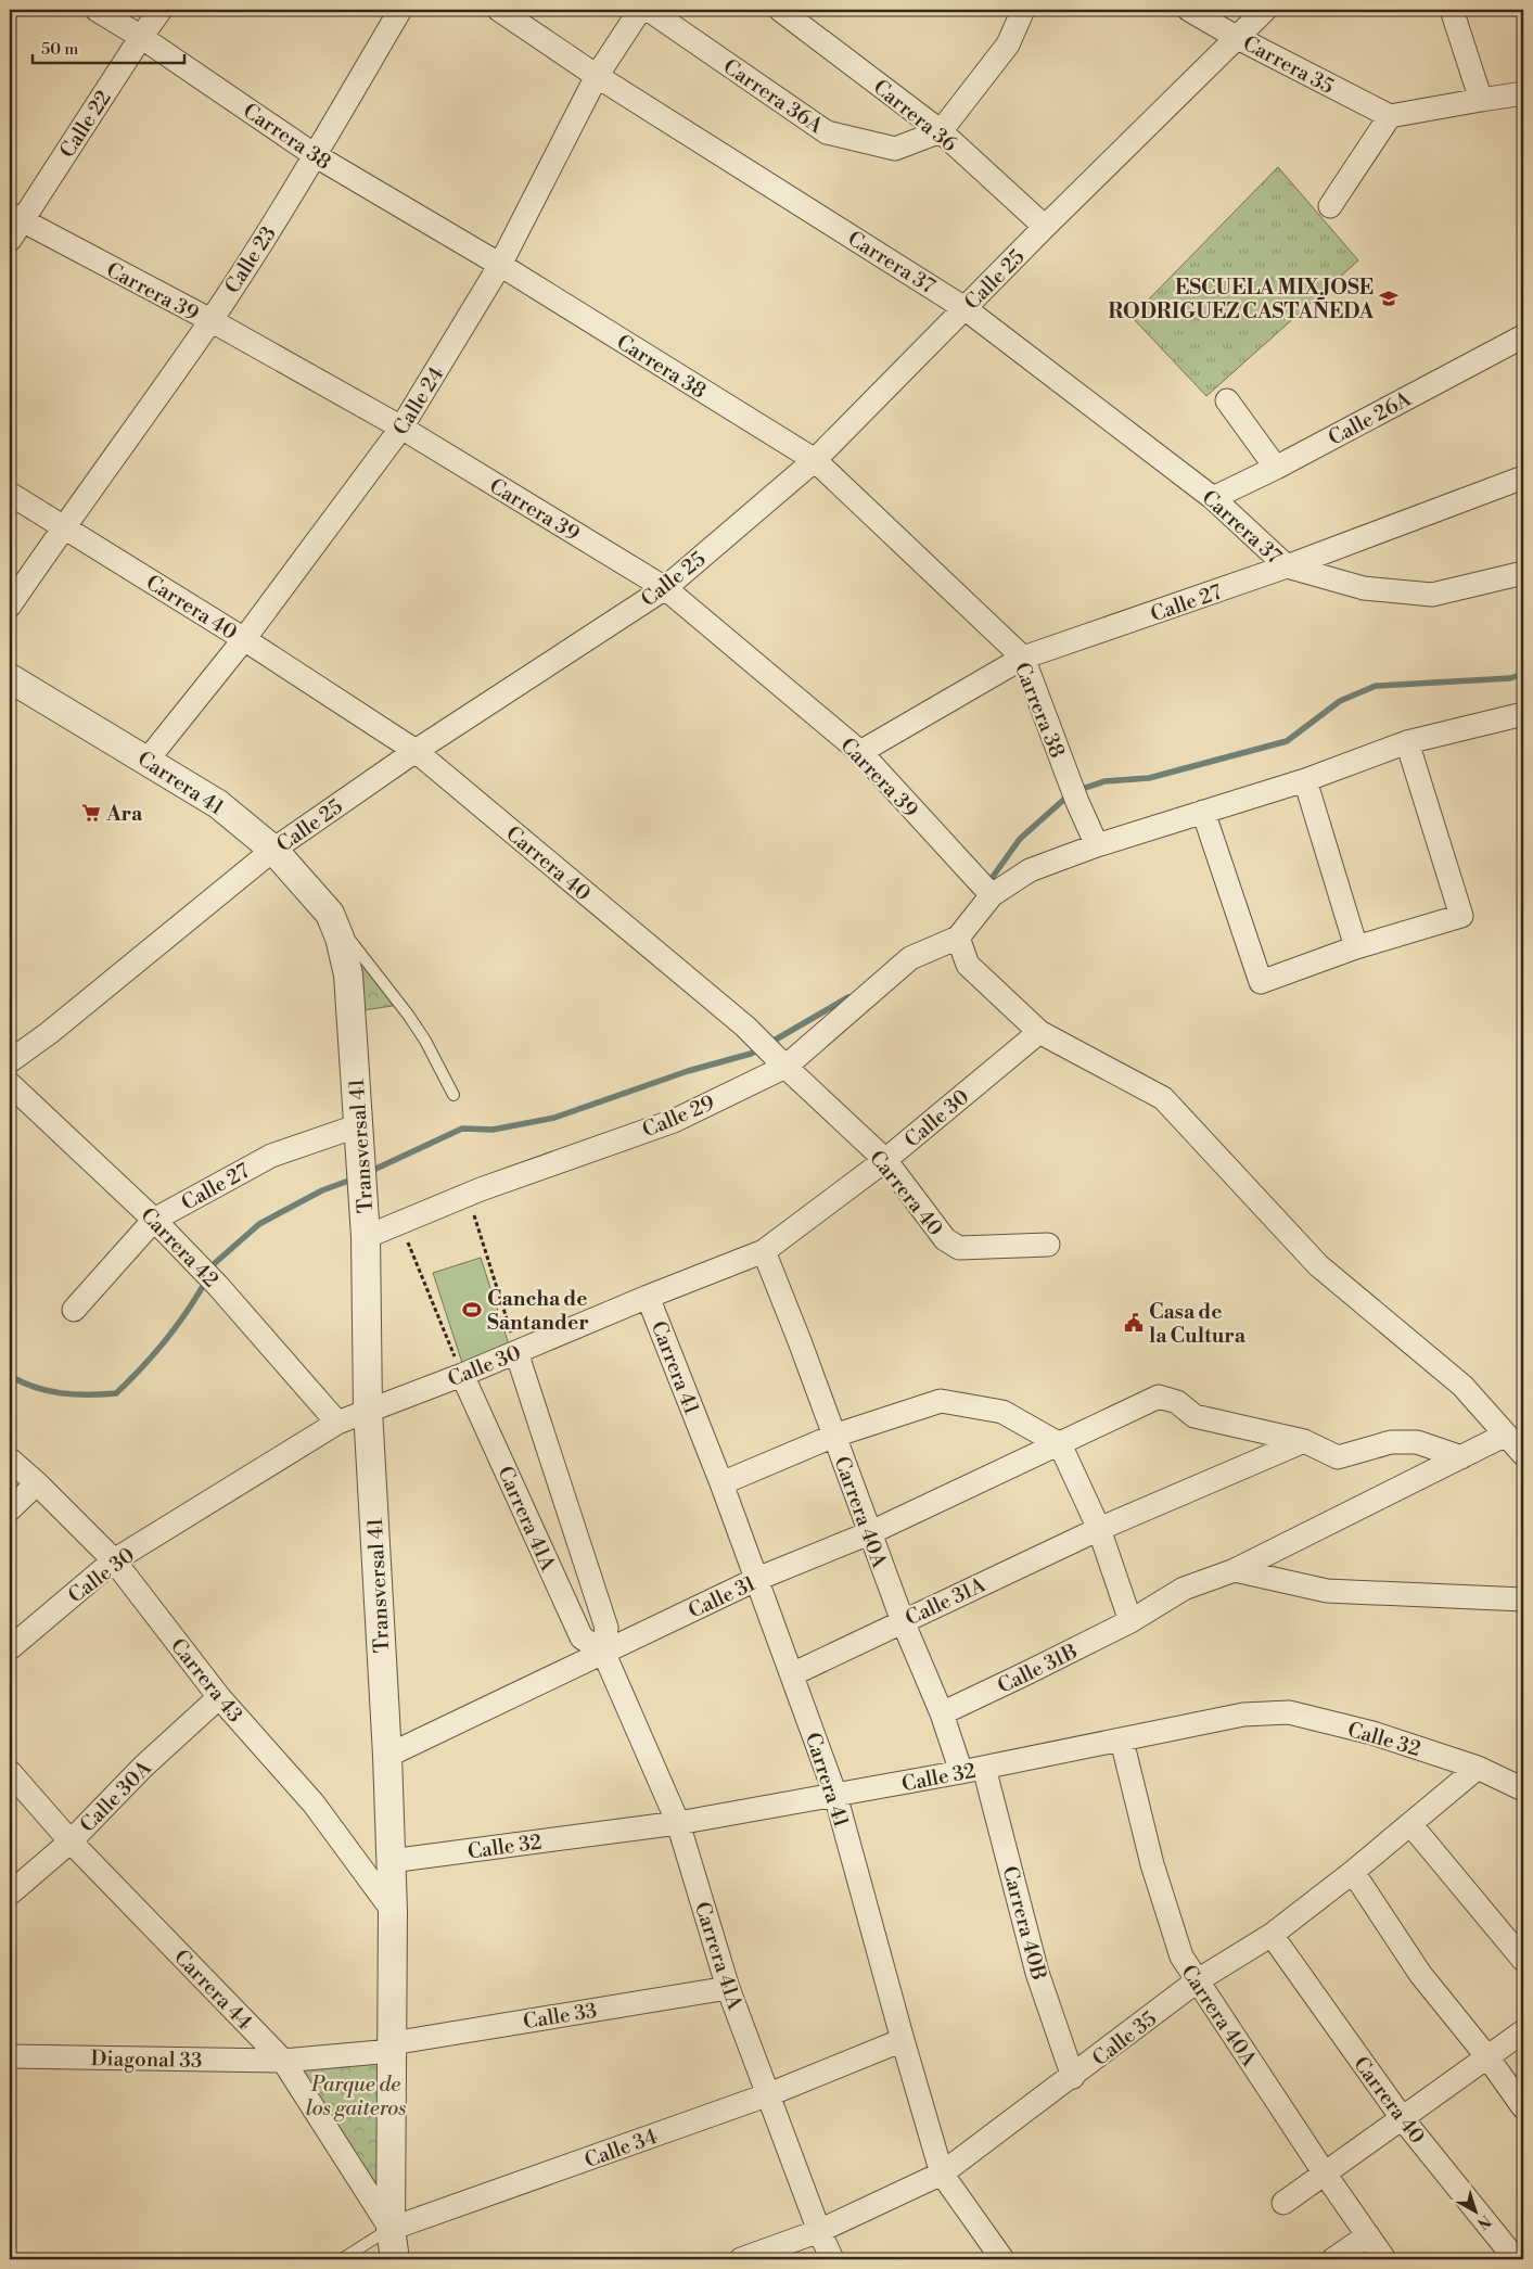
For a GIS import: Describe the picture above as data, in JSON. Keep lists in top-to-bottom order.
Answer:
{
  "streets": {
    "street": [
      "Carrera 35",
      "Carrera 36A",
      "Carrera 36",
      "Calle 22",
      "Carrera 38",
      "Calle 23",
      "Carrera 37",
      "Calle 25",
      "Carrera 39",
      "Calle 24",
      "Calle 26A",
      "Calle 27",
      "Carrera 40",
      "Carrera 41",
      "Calle 29",
      "Calle 30",
      "Transversal 41",
      "Carrera 42",
      "Carrera 40A",
      "Carrera 41A",
      "Calle 31",
      "Calle 31A",
      "Calle 31B",
      "Carrera 43",
      "Calle 32",
      "Calle 30A",
      "Carrera 40B",
      "Carrera 44",
      "Calle 33",
      "Calle 35",
      "Diagonal 33",
      "Calle 34"
    ]
  },
  "crossings": [
    ["Carrera 35", "Calle 25"],
    ["Carrera 36A", "Carrera 36"],
    ["Carrera 36", "Calle 25"],
    ["Calle 22", "Carrera 38"],
    ["Calle 22", "Carrera 39"],
    ["Carrera 38", "Calle 23"],
    ["Carrera 38", "Calle 25"],
    ["Carrera 38", "Calle 24"],
    ["Carrera 38", "Calle 27"],
    ["Calle 23", "Carrera 39"],
    ["Calle 23", "Carrera 40"],
    ["Carrera 37", "Calle 25"],
    ["Carrera 37", "Calle 24"],
    ["Carrera 37", "Calle 26A"],
    ["Carrera 37", "Calle 27"],
    ["Calle 25", "Carrera 39"],
    ["Calle 25", "Carrera 40"],
    ["Calle 25", "Carrera 41"],
    ["Carrera 39", "Calle 24"],
    ["Carrera 39", "Calle 27"],
    ["Calle 24", "Carrera 40"],
    ["Calle 24", "Carrera 41"],
    ["Calle 27", "Transversal 41"],
    ["Calle 27", "Carrera 42"],
    ["Carrera 40", "Calle 29"],
    ["Carrera 40", "Calle 30"],
    ["Carrera 40", "Calle 35"],
    ["Carrera 41", "Calle 30"],
    ["Carrera 41", "Transversal 41"],
    ["Carrera 41", "Calle 31"],
    ["Carrera 41", "Calle 31A"],
    ["Carrera 41", "Calle 32"],
    ["Carrera 41", "Calle 35"],
    ["Carrera 41", "Calle 34"],
    ["Calle 29", "Transversal 41"],
    ["Calle 30", "Transversal 41"],
    ["Calle 30", "Carrera 42"],
    ["Calle 30", "Carrera 40A"],
    ["Calle 30", "Carrera 41A"],
    ["Calle 30", "Carrera 43"],
    ["Transversal 41", "Calle 31"],
    ["Transversal 41", "Carrera 43"],
    ["Transversal 41", "Calle 32"],
    ["Transversal 41", "Carrera 44"],
    ["Transversal 41", "Calle 33"],
    ["Transversal 41", "Calle 34"],
    ["Carrera 40A", "Calle 31"],
    ["Carrera 40A", "Calle 31A"],
    ["Carrera 40A", "Calle 31B"],
    ["Carrera 40A", "Calle 32"],
    ["Carrera 40A", "Calle 35"],
    ["Carrera 41A", "Calle 31"],
    ["Carrera 41A", "Calle 32"],
    ["Carrera 41A", "Calle 33"],
    ["Carrera 41A", "Calle 35"],
    ["Carrera 41A", "Calle 34"],
    ["Calle 31", "Calle 31A"],
    ["Calle 31", "Calle 31B"],
    ["Carrera 43", "Calle 30A"],
    ["Calle 32", "Carrera 40B"],
    ["Calle 32", "Calle 35"],
    ["Calle 30A", "Carrera 44"],
    ["Carrera 40B", "Calle 35"],
    ["Carrera 44", "Calle 33"],
    ["Carrera 44", "Diagonal 33"],
    ["Carrera 44", "Calle 34"],
    ["Calle 33", "Diagonal 33"]
  ],
  "parks": ["Parque de los gaiteros"],
  "places": {
    "school or university": ["ESCUELA MIX JOSE RODRIGUEZ CASTAÑEDA"],
    "supermarket": ["Ara"],
    "sports": ["Cancha de Santander"],
    "public building": ["Casa de la Cultura"]
  },
  "scale_bar": "50 m",
  "north": "bottom right"
}
